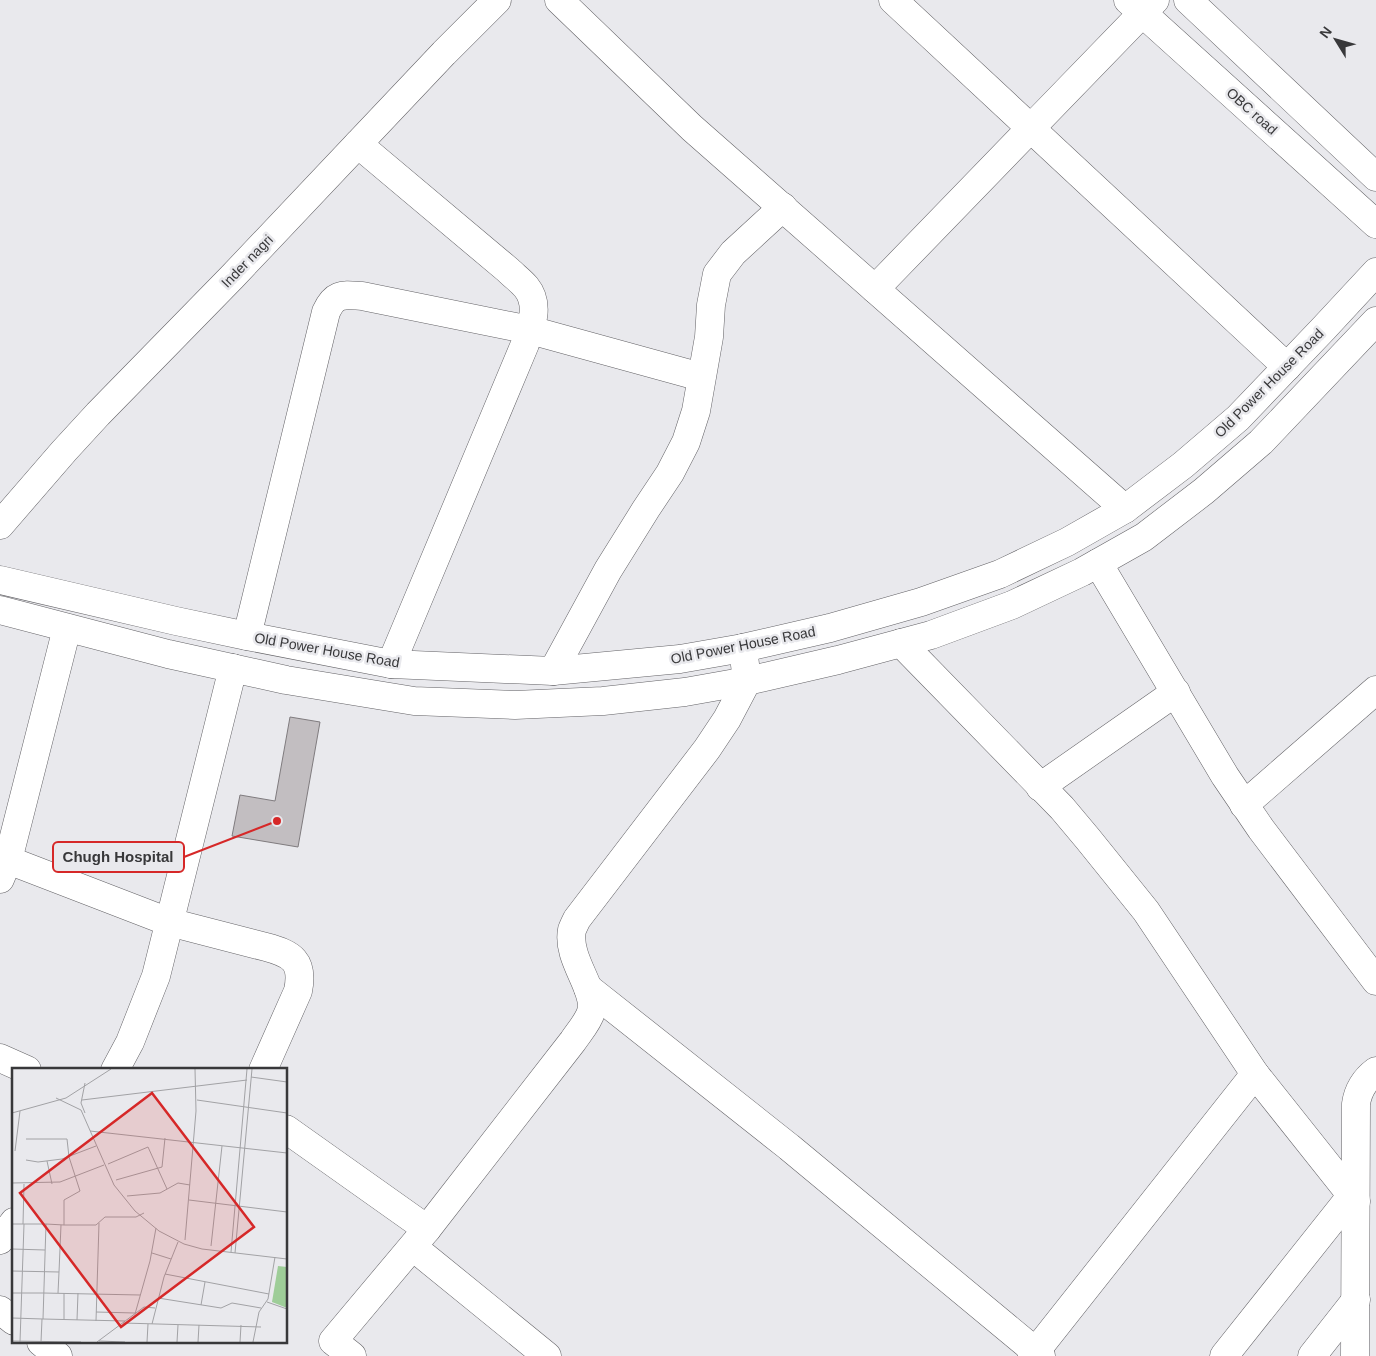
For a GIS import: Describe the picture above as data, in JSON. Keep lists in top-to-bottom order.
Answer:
{
  "streets": {
    "main road": ["OBC road", "Inder nagri", "Old Power House Road"]
  },
  "places": ["Chugh Hospital"],
  "north": "top left"
}
